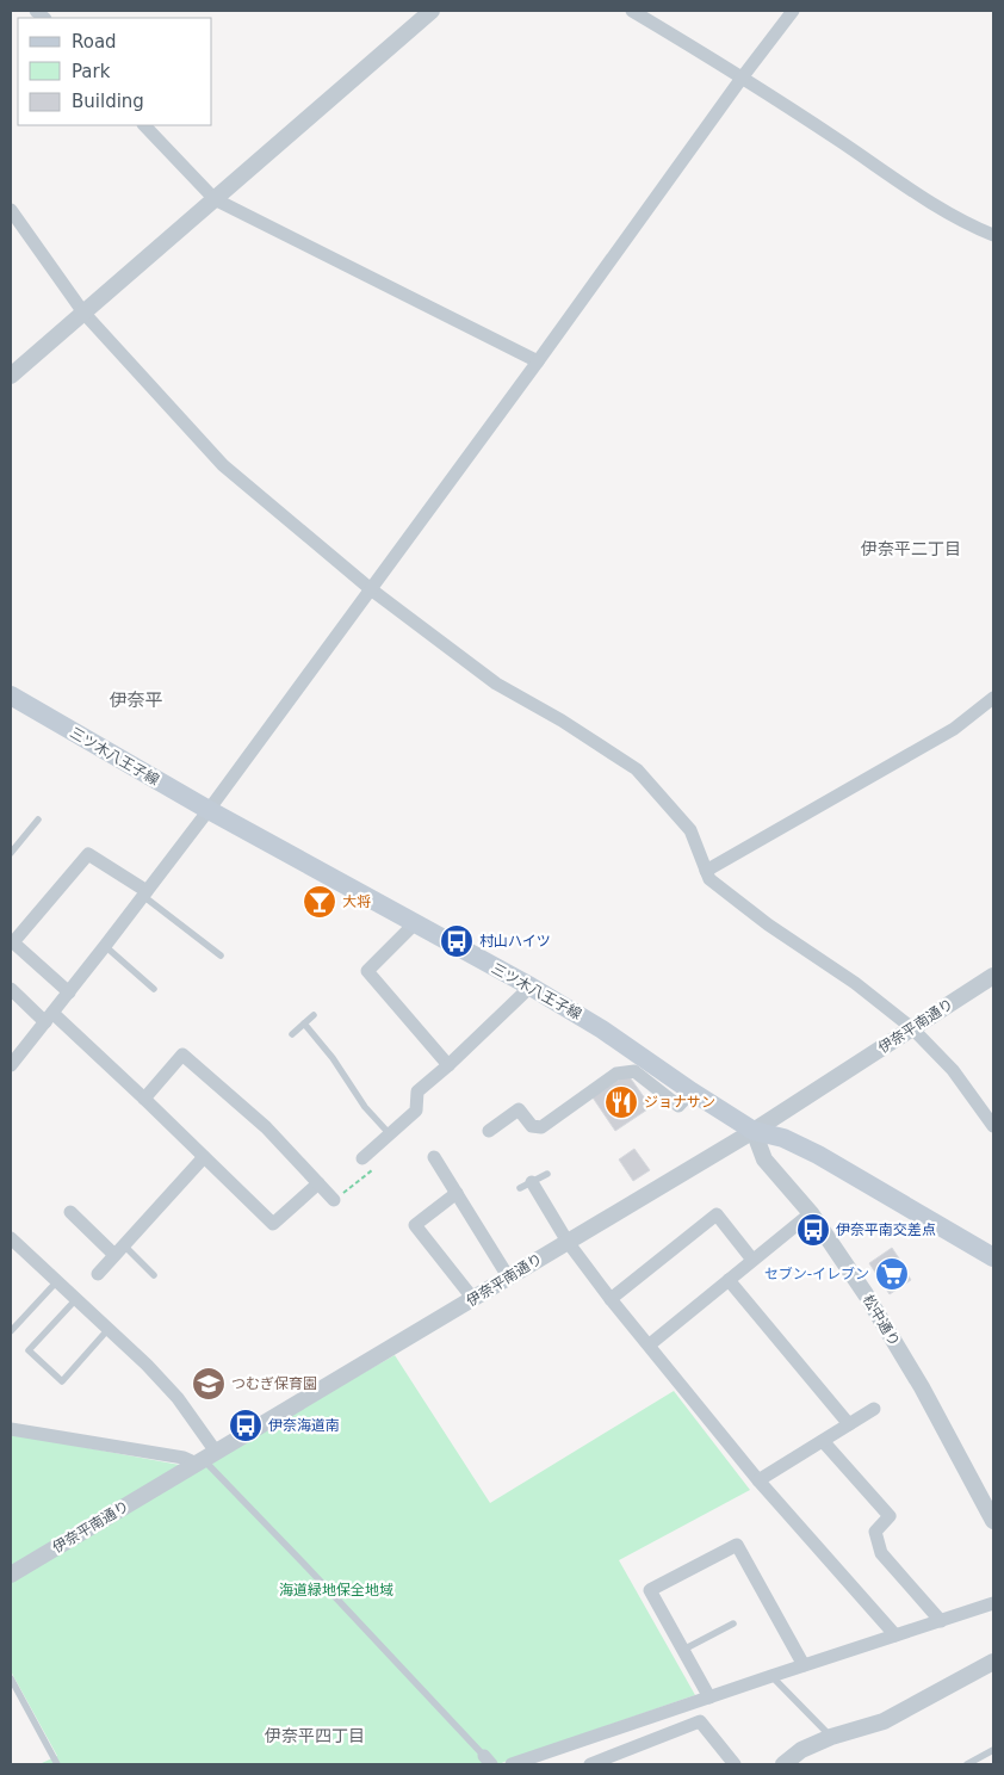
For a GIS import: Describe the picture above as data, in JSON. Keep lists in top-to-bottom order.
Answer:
{
  "streets": {
    "main road": ["三ツ木八王子線"],
    "street": ["伊奈平南通り", "松中通り"]
  },
  "crossings": [
    ["三ツ木八王子線", "伊奈平南通り"],
    ["三ツ木八王子線", "松中通り"],
    ["伊奈平南通り", "松中通り"]
  ],
  "districts": ["伊奈平二丁目", "伊奈平", "伊奈平四丁目"],
  "parks": ["海道緑地保全地域"],
  "places": {
    "bar": ["大将"],
    "bus stop": ["村山ハイツ", "伊奈平南交差点", "伊奈海道南"],
    "restaurant": ["ジョナサン"],
    "supermarket": ["セブン-イレブン"],
    "school or university": ["つむぎ保育園"]
  },
  "legend": ["Road", "Park", "Building"]
}
